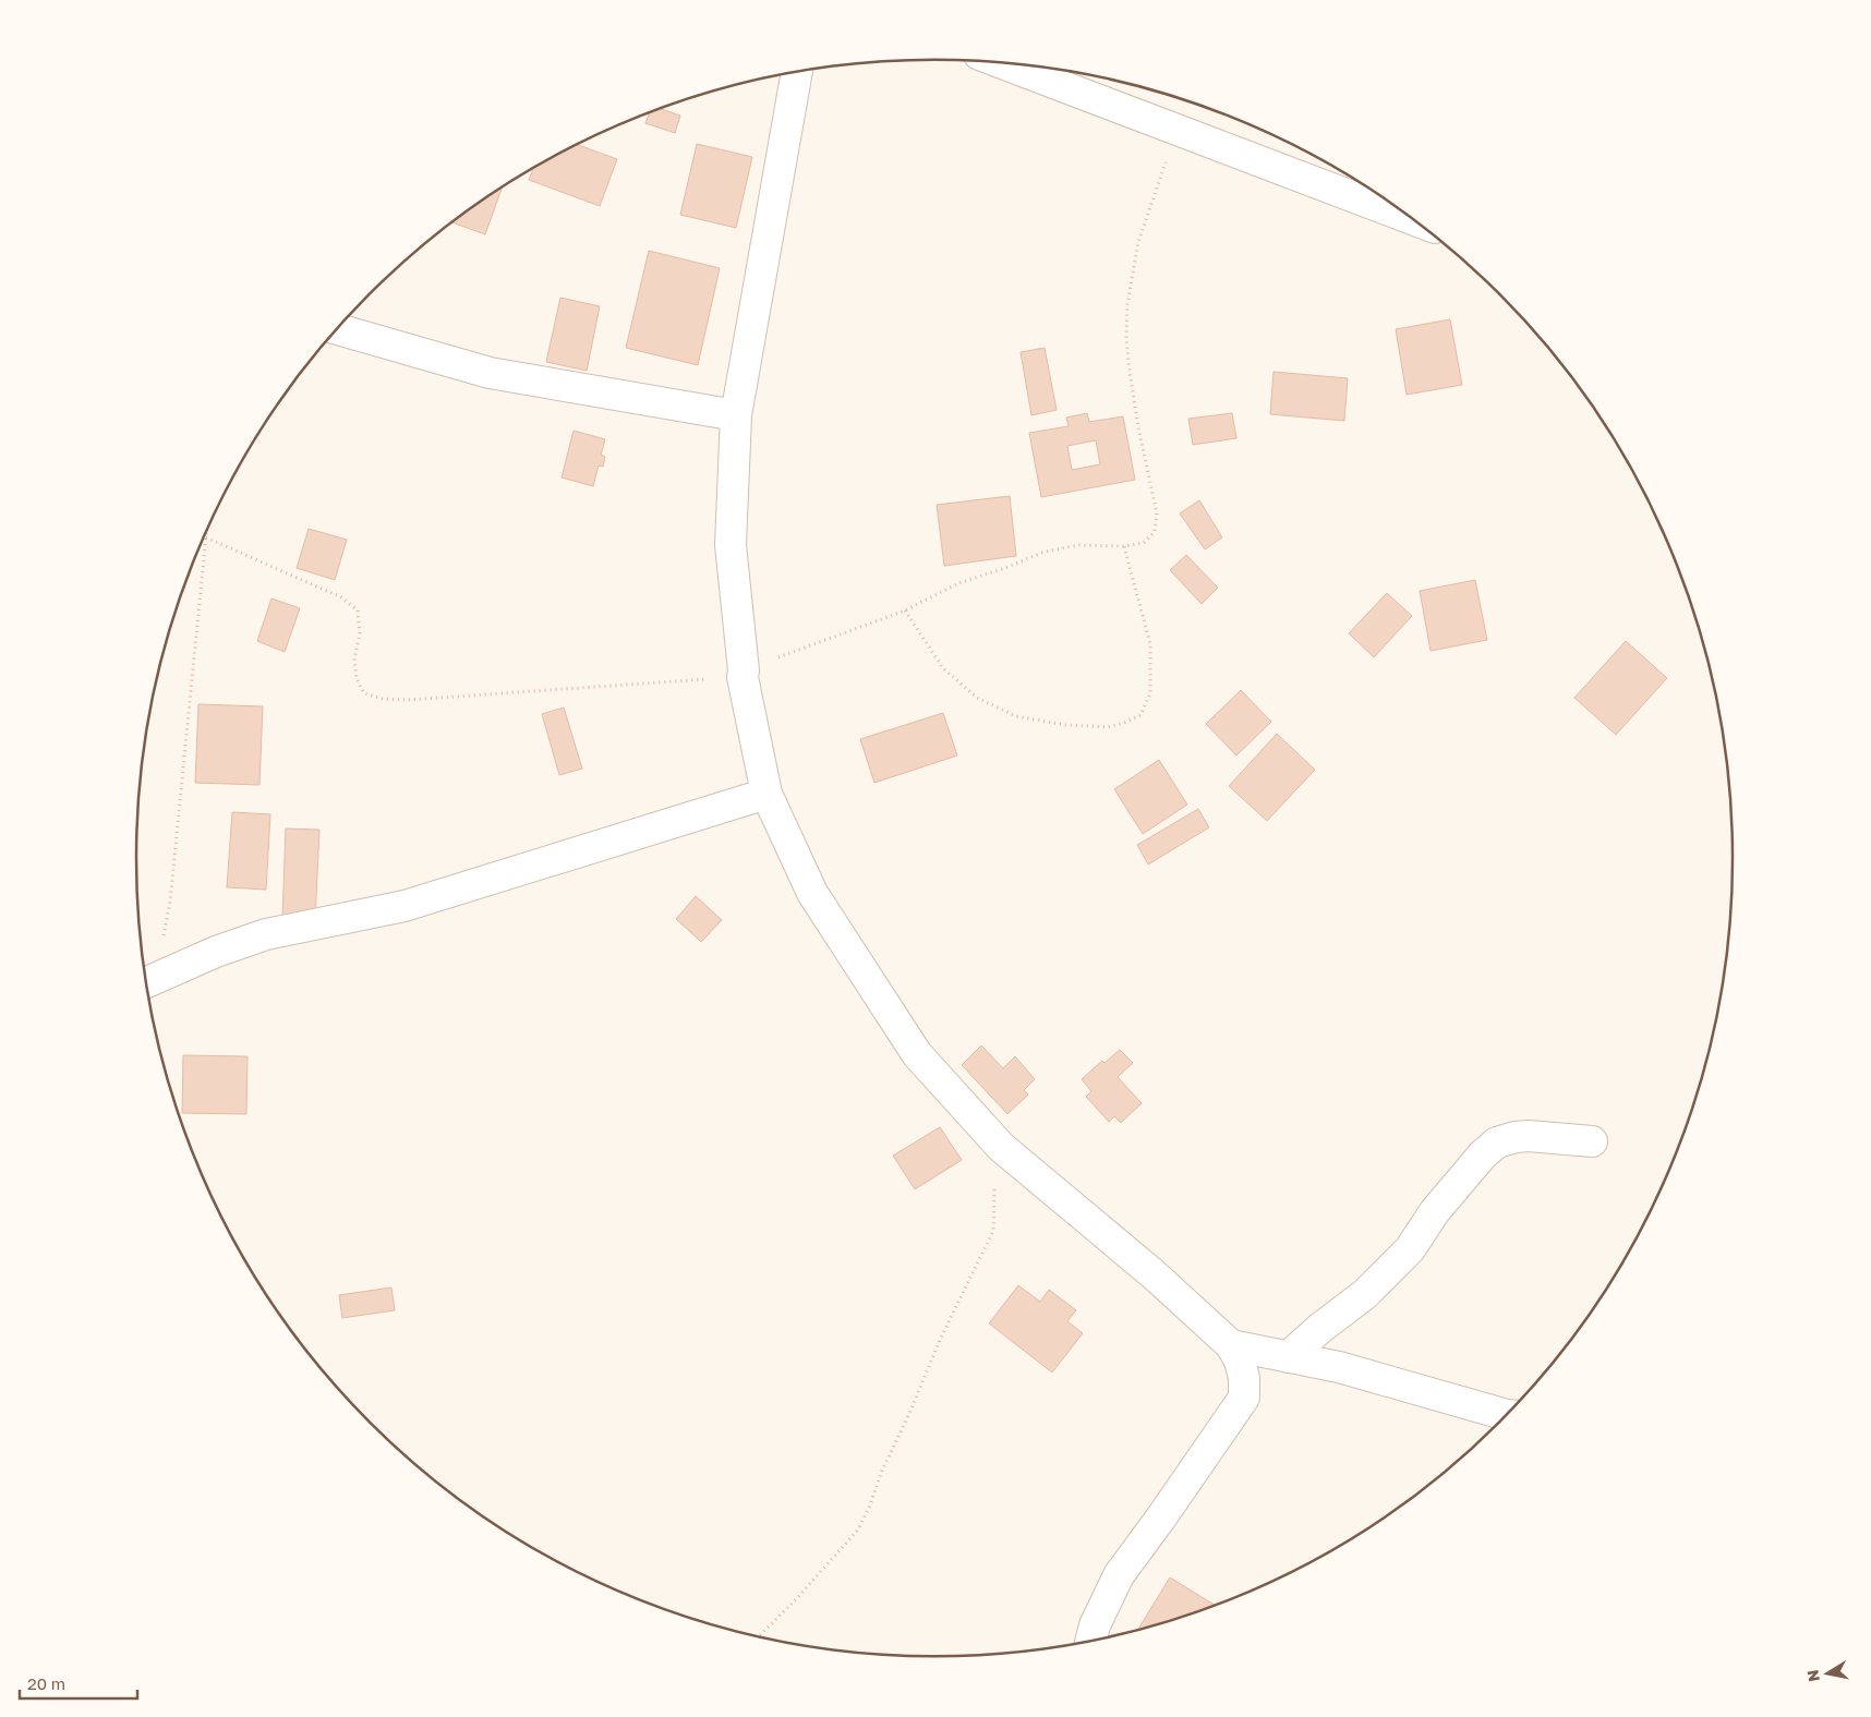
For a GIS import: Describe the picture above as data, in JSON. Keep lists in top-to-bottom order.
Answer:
{
  "scale_bar": "20 m",
  "north": "left"
}
